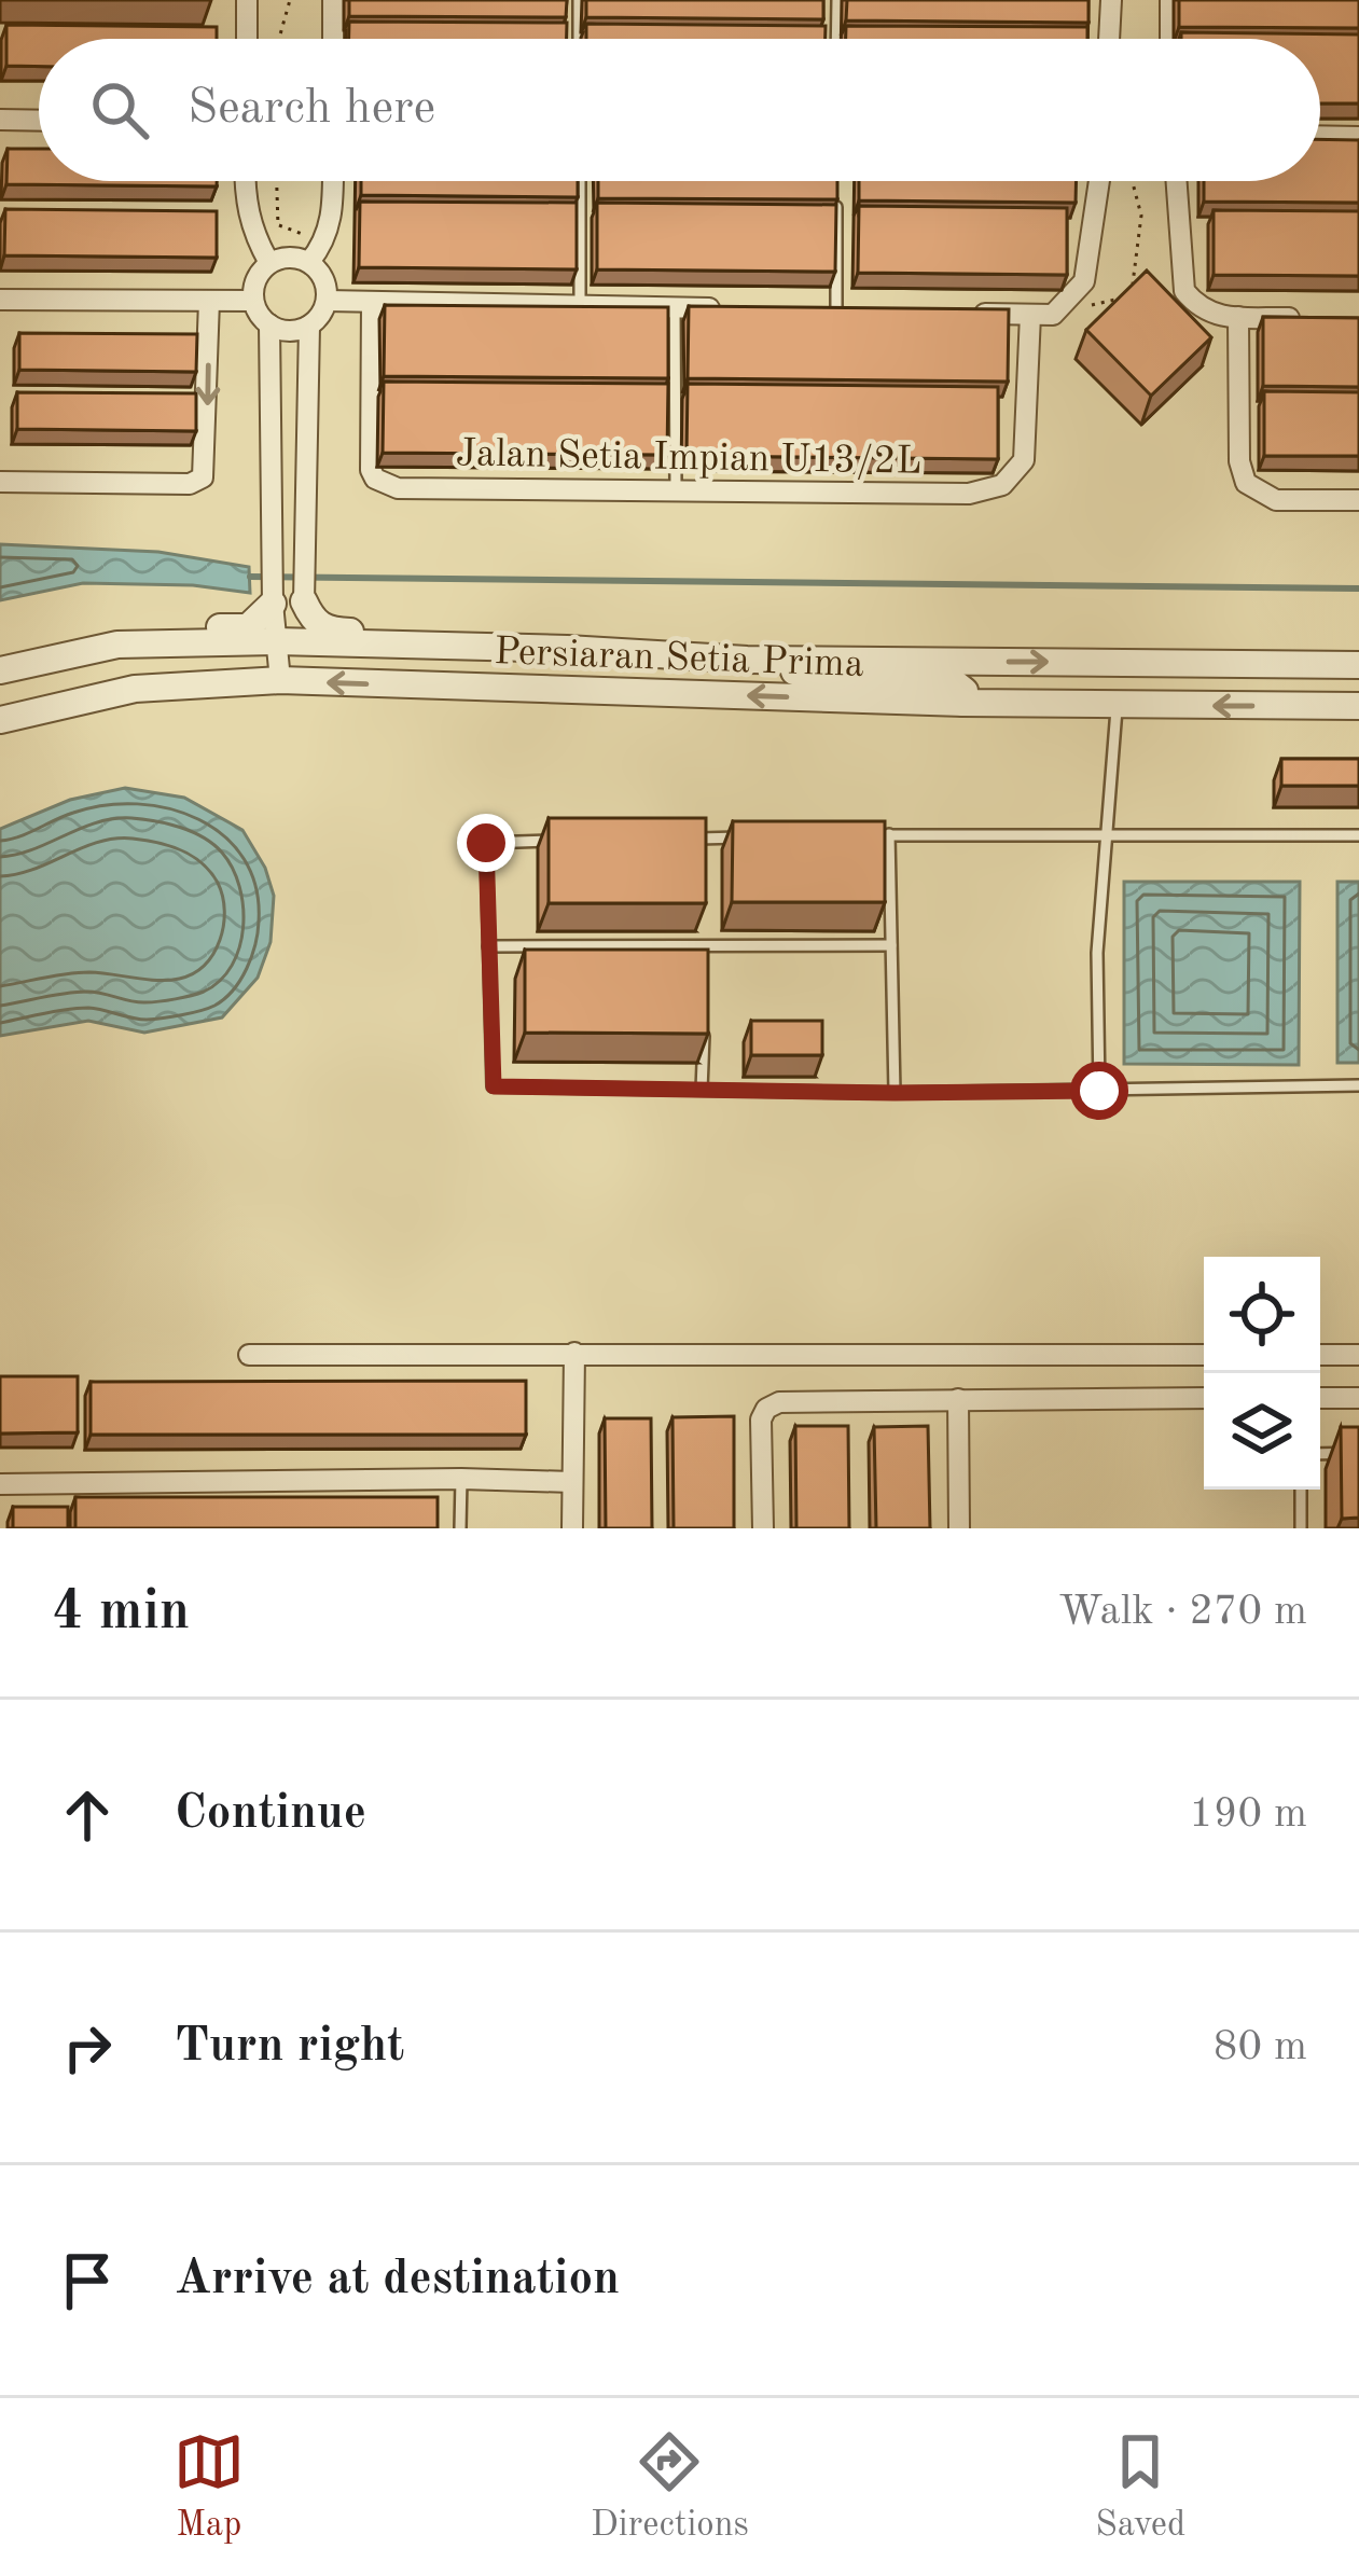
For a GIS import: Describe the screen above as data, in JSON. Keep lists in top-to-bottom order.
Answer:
{
  "streets": {
    "street": ["Jalan Setia Impian U13/2L", "Persiaran Setia Prima"]
  },
  "page": {
    "search": "Search here",
    "heading": ["4 min", "Walk · 270 m"],
    "list": [
      ["Continue", "190 m"],
      ["Turn right", "80 m"],
      "Arrive at destination"
    ],
    "nav": ["Map", "Directions", "Saved"]
  }
}
